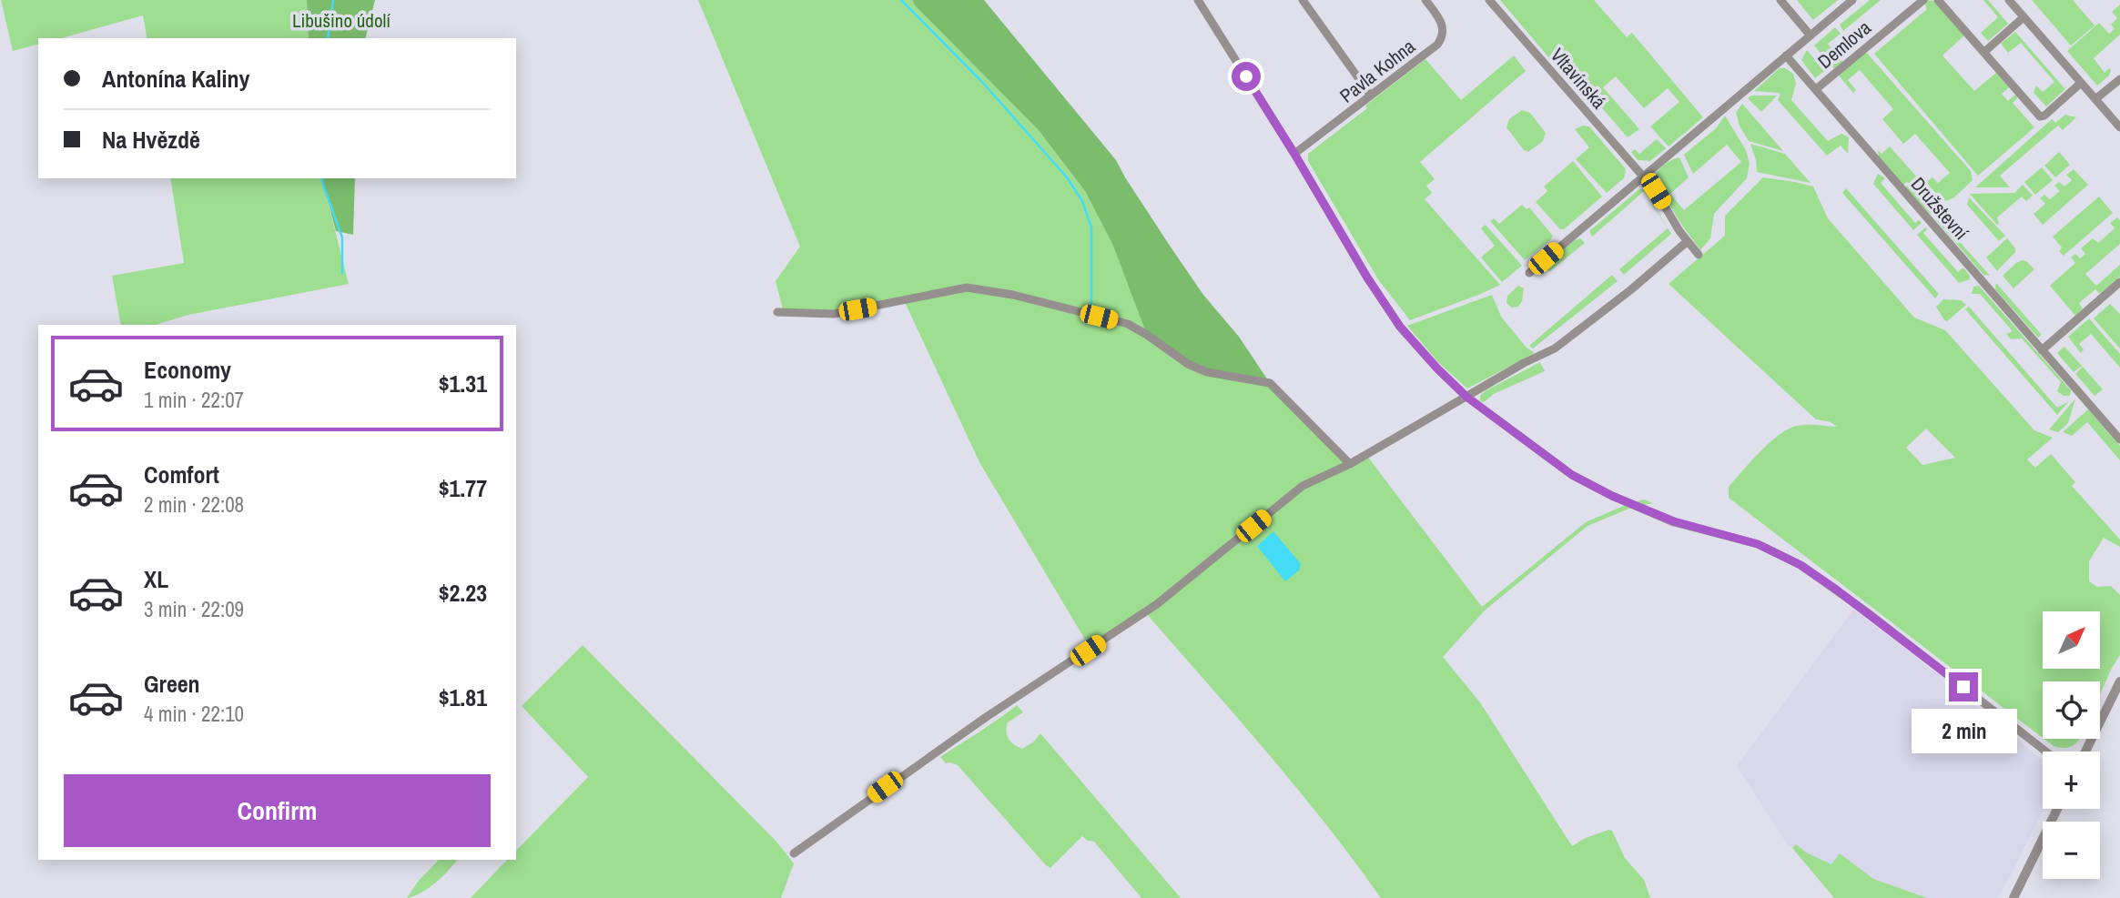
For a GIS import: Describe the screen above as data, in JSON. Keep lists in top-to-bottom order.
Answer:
{
  "streets": {
    "street": [
      "Demlova",
      "Pavla Kohna",
      "Vltavínská",
      "Družstevní"
    ]
  },
  "crossings": [
    ["Demlova", "Družstevní"]
  ],
  "parks": ["Libušino údolí"],
  "north": "top right",
  "page": {
    "banner": ["Antonína Kaliny", "Na Hvězdě"],
    "list": [
      {
        "name": "Economy",
        "note": "1 min · 22:07",
        "value": "$1.31"
      },
      {
        "name": "Comfort",
        "note": "2 min · 22:08",
        "value": "$1.77"
      },
      {
        "name": "XL",
        "note": "3 min · 22:09",
        "value": "$2.23"
      },
      {
        "name": "Green",
        "note": "4 min · 22:10",
        "value": "$1.81"
      }
    ],
    "map_buttons": ["+", "−"],
    "bubble": "2 min",
    "buttons": "Confirm"
  }
}
